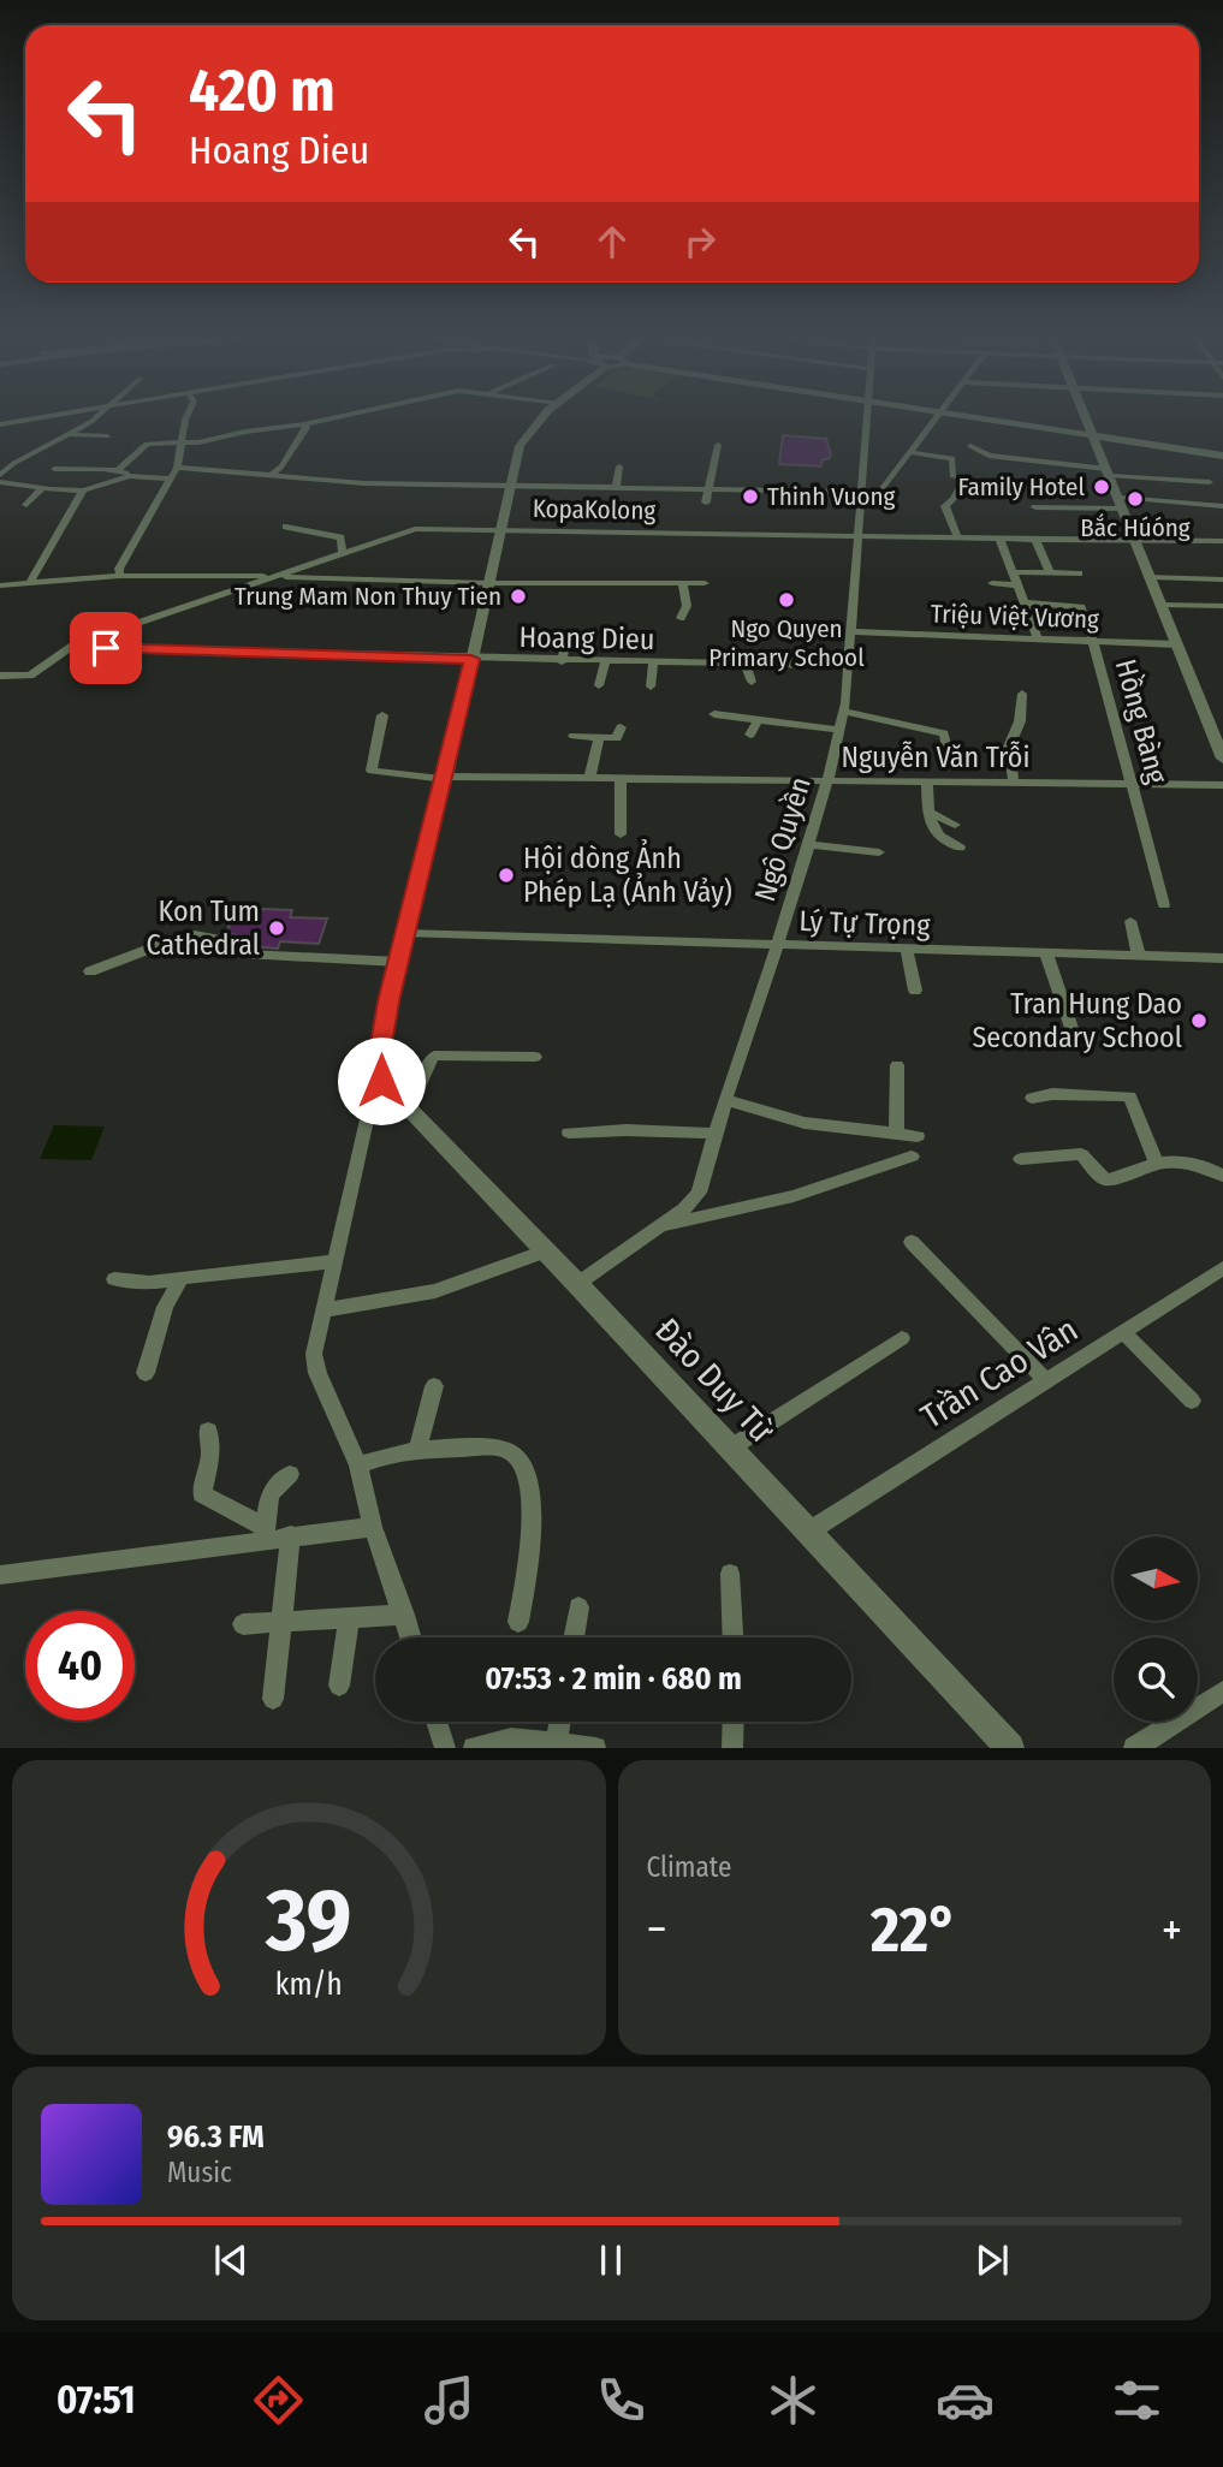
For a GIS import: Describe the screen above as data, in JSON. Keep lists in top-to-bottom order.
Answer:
{
  "streets": {
    "street": [
      "KopaKolong",
      "Triệu Việt Vương",
      "Hoang Dieu",
      "Hồng Bàng",
      "Nguyễn Văn Trỗi",
      "Ngô Quyền",
      "Lý Tự Trọng",
      "Trần Cao Vân",
      "Đào Duy Từ"
    ]
  },
  "crossings": [
    ["KopaKolong", "Hoang Dieu"],
    ["KopaKolong", "Ngô Quyền"],
    ["Triệu Việt Vương", "Hồng Bàng"],
    ["Triệu Việt Vương", "Ngô Quyền"],
    ["Hoang Dieu", "Ngô Quyền"],
    ["Hồng Bàng", "Nguyễn Văn Trỗi"],
    ["Nguyễn Văn Trỗi", "Ngô Quyền"],
    ["Ngô Quyền", "Lý Tự Trọng"],
    ["Ngô Quyền", "Đào Duy Từ"],
    ["Trần Cao Vân", "Đào Duy Từ"]
  ],
  "places": [
    "Family Hotel",
    "Thinh Vuong",
    "Bắc Húóng",
    "Trung Mam Non Thuy Tien",
    "Ngo Quyen Primary School",
    "Hội dòng Ảnh Phép Lạ (Ảnh Vảy)",
    "Kon Tum Cathedral",
    "Tran Hung Dao Secondary School"
  ],
  "north": "right",
  "page": {
    "turn": ["420 m", "Hoang Dieu"],
    "limit": "40",
    "trip": "07:53 · 2 min · 680 m",
    "tile": "Climate",
    "heat": ["−", "22°", "+"],
    "song": ["96.3 FM", "Music"],
    "tabs": "07:51",
    "gauge": ["39", "km/h"]
  }
}
